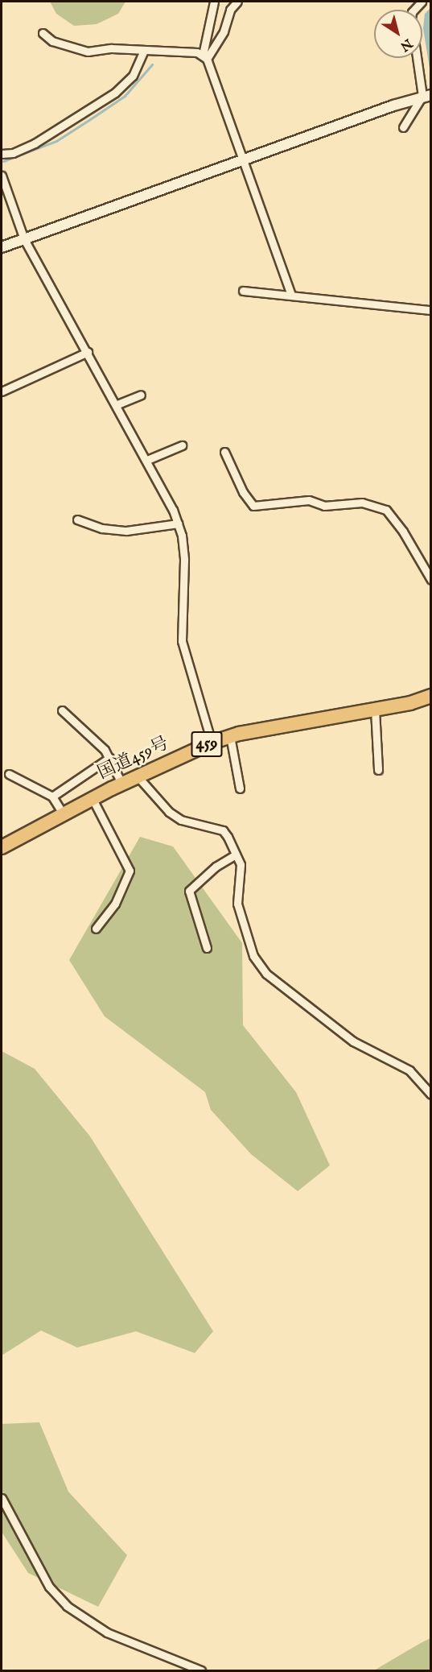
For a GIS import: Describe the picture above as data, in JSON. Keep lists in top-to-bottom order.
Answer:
{
  "streets": {
    "highway": ["459", "国道459号"]
  },
  "north": "bottom right"
}
